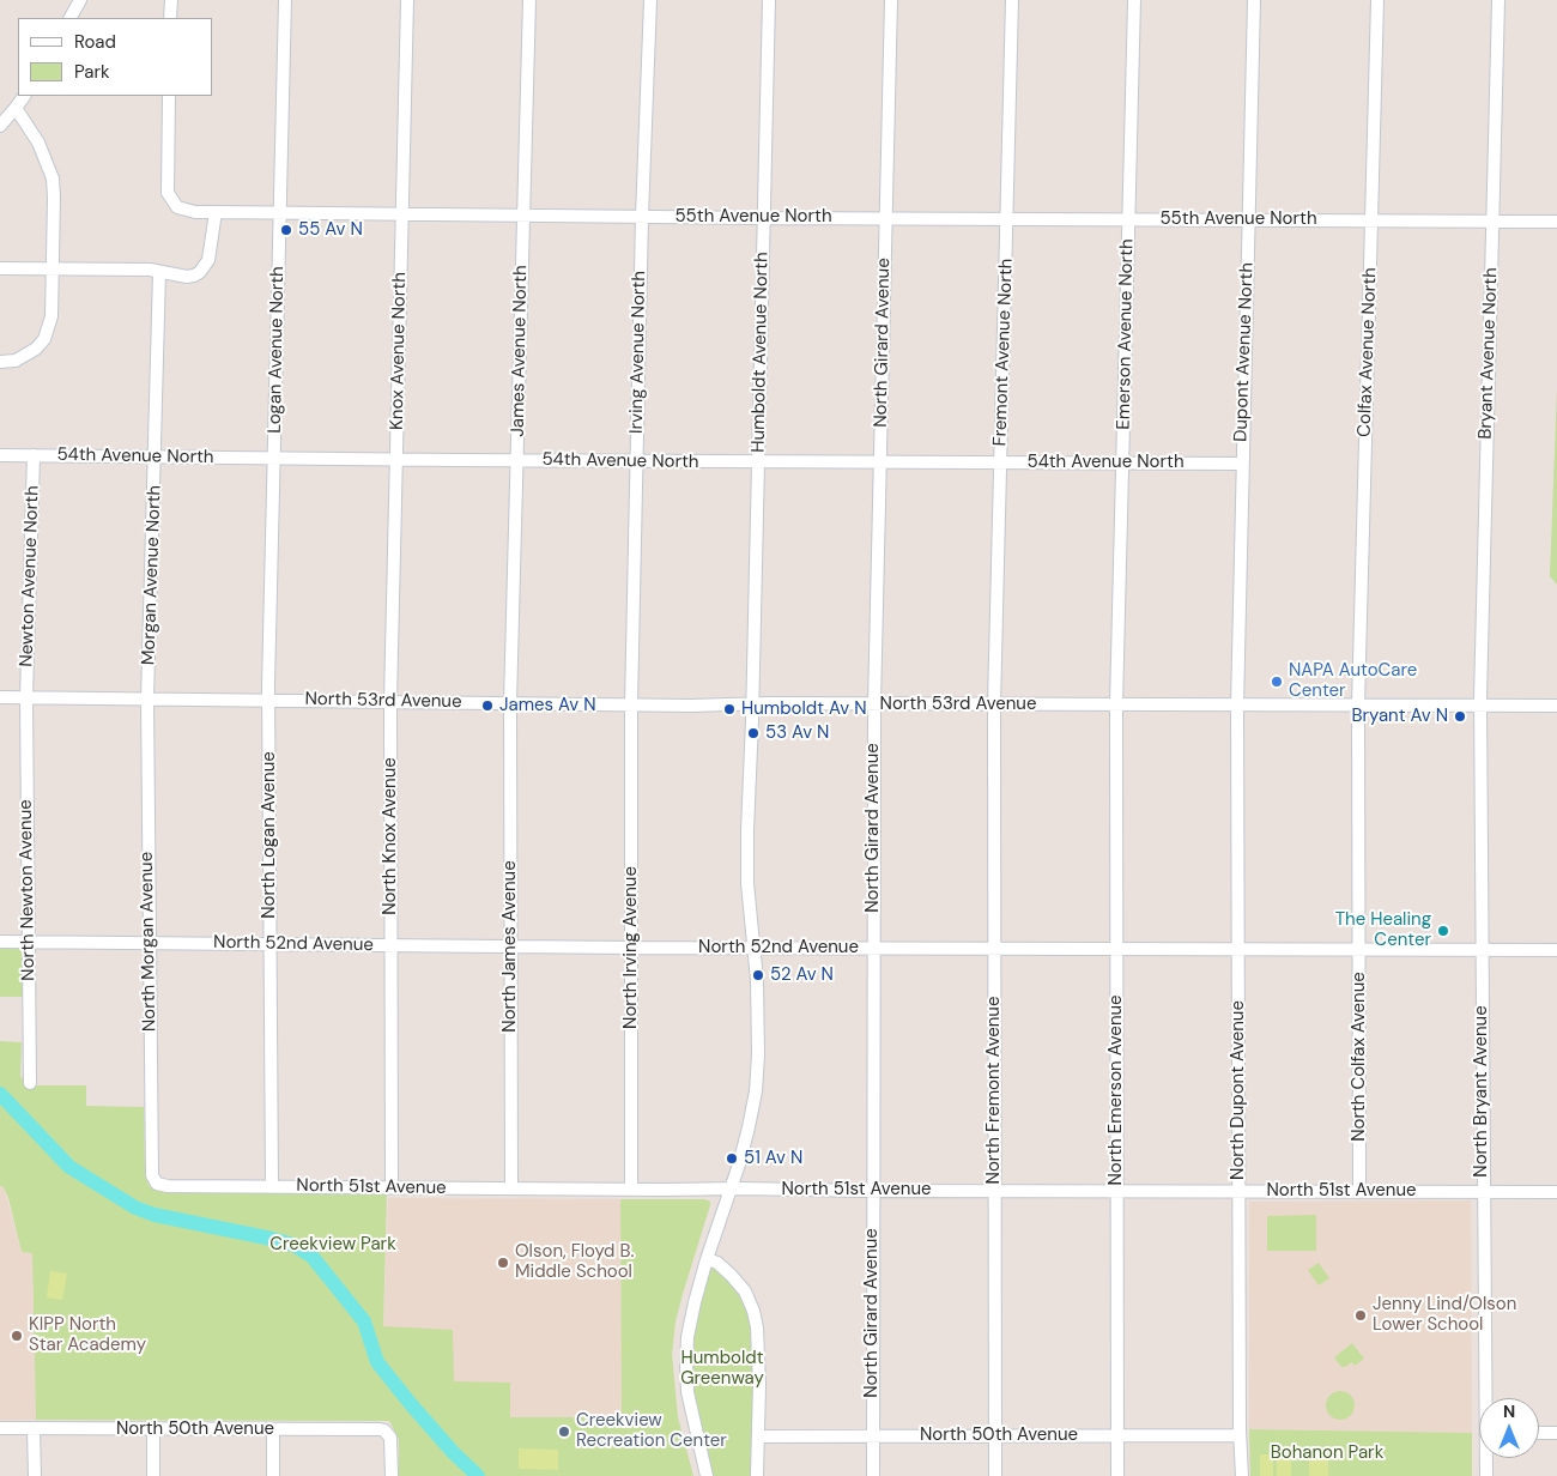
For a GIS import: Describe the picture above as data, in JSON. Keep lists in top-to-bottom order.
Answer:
{
  "streets": {
    "street": [
      "55th Avenue North",
      "Emerson Avenue North",
      "North Girard Avenue",
      "Logan Avenue North",
      "Knox Avenue North",
      "James Avenue North",
      "Irving Avenue North",
      "Humboldt Avenue North",
      "Fremont Avenue North",
      "Dupont Avenue North",
      "Colfax Avenue North",
      "Bryant Avenue North",
      "54th Avenue North",
      "Morgan Avenue North",
      "Newton Avenue North",
      "North 53rd Avenue",
      "North Logan Avenue",
      "North Knox Avenue",
      "North Newton Avenue",
      "North Morgan Avenue",
      "North 52nd Avenue",
      "North James Avenue",
      "North Irving Avenue",
      "North Colfax Avenue",
      "North Fremont Avenue",
      "North Emerson Avenue",
      "North Dupont Avenue",
      "North Bryant Avenue",
      "North 51st Avenue",
      "North 50th Avenue"
    ]
  },
  "crossings": [
    ["55th Avenue North", "Emerson Avenue North"],
    ["55th Avenue North", "North Girard Avenue"],
    ["55th Avenue North", "Logan Avenue North"],
    ["55th Avenue North", "Knox Avenue North"],
    ["55th Avenue North", "James Avenue North"],
    ["55th Avenue North", "Irving Avenue North"],
    ["55th Avenue North", "Humboldt Avenue North"],
    ["55th Avenue North", "Fremont Avenue North"],
    ["55th Avenue North", "Dupont Avenue North"],
    ["55th Avenue North", "Colfax Avenue North"],
    ["55th Avenue North", "Bryant Avenue North"],
    ["Emerson Avenue North", "54th Avenue North"],
    ["Emerson Avenue North", "North 53rd Avenue"],
    ["Emerson Avenue North", "North Emerson Avenue"],
    ["North Girard Avenue", "54th Avenue North"],
    ["North Girard Avenue", "North 53rd Avenue"],
    ["North Girard Avenue", "North 52nd Avenue"],
    ["North Girard Avenue", "North 51st Avenue"],
    ["North Girard Avenue", "North 50th Avenue"],
    ["Logan Avenue North", "54th Avenue North"],
    ["Logan Avenue North", "North 53rd Avenue"],
    ["Logan Avenue North", "North Logan Avenue"],
    ["Knox Avenue North", "54th Avenue North"],
    ["Knox Avenue North", "North 53rd Avenue"],
    ["Knox Avenue North", "North Knox Avenue"],
    ["James Avenue North", "54th Avenue North"],
    ["James Avenue North", "North 53rd Avenue"],
    ["James Avenue North", "North James Avenue"],
    ["Irving Avenue North", "54th Avenue North"],
    ["Irving Avenue North", "North 53rd Avenue"],
    ["Irving Avenue North", "North Irving Avenue"],
    ["Humboldt Avenue North", "54th Avenue North"],
    ["Humboldt Avenue North", "North 53rd Avenue"],
    ["Humboldt Avenue North", "North 52nd Avenue"],
    ["Humboldt Avenue North", "North 51st Avenue"],
    ["Fremont Avenue North", "54th Avenue North"],
    ["Fremont Avenue North", "North 53rd Avenue"],
    ["Fremont Avenue North", "North Fremont Avenue"],
    ["Dupont Avenue North", "54th Avenue North"],
    ["Dupont Avenue North", "North 53rd Avenue"],
    ["Dupont Avenue North", "North Dupont Avenue"],
    ["Colfax Avenue North", "North 53rd Avenue"],
    ["Colfax Avenue North", "North Colfax Avenue"],
    ["Bryant Avenue North", "North 53rd Avenue"],
    ["Bryant Avenue North", "North Bryant Avenue"],
    ["54th Avenue North", "Morgan Avenue North"],
    ["54th Avenue North", "Newton Avenue North"],
    ["Morgan Avenue North", "North 53rd Avenue"],
    ["Morgan Avenue North", "North Morgan Avenue"],
    ["Newton Avenue North", "North 53rd Avenue"],
    ["Newton Avenue North", "North Newton Avenue"],
    ["North 53rd Avenue", "North Logan Avenue"],
    ["North 53rd Avenue", "North Knox Avenue"],
    ["North 53rd Avenue", "North Newton Avenue"],
    ["North 53rd Avenue", "North Morgan Avenue"],
    ["North 53rd Avenue", "North James Avenue"],
    ["North 53rd Avenue", "North Irving Avenue"],
    ["North 53rd Avenue", "North Colfax Avenue"],
    ["North 53rd Avenue", "North Fremont Avenue"],
    ["North 53rd Avenue", "North Emerson Avenue"],
    ["North 53rd Avenue", "North Dupont Avenue"],
    ["North 53rd Avenue", "North Bryant Avenue"],
    ["North Logan Avenue", "North 52nd Avenue"],
    ["North Logan Avenue", "North 51st Avenue"],
    ["North Knox Avenue", "North 52nd Avenue"],
    ["North Knox Avenue", "North 51st Avenue"],
    ["North Newton Avenue", "North 52nd Avenue"],
    ["North Morgan Avenue", "North 52nd Avenue"],
    ["North Morgan Avenue", "North 51st Avenue"],
    ["North 52nd Avenue", "North James Avenue"],
    ["North 52nd Avenue", "North Irving Avenue"],
    ["North 52nd Avenue", "North Colfax Avenue"],
    ["North 52nd Avenue", "North Fremont Avenue"],
    ["North 52nd Avenue", "North Emerson Avenue"],
    ["North 52nd Avenue", "North Dupont Avenue"],
    ["North 52nd Avenue", "North Bryant Avenue"],
    ["North James Avenue", "North 51st Avenue"],
    ["North Irving Avenue", "North 51st Avenue"],
    ["North Colfax Avenue", "North 51st Avenue"],
    ["North Fremont Avenue", "North 51st Avenue"],
    ["North Fremont Avenue", "North 50th Avenue"],
    ["North Emerson Avenue", "North 51st Avenue"],
    ["North Emerson Avenue", "North 50th Avenue"],
    ["North Dupont Avenue", "North 51st Avenue"],
    ["North Dupont Avenue", "North 50th Avenue"],
    ["North Bryant Avenue", "North 51st Avenue"]
  ],
  "parks": ["Creekview Park", "Humboldt Greenway", "Bohanon Park"],
  "places": [
    "55 Av N",
    "NAPA AutoCare Center",
    "James Av N",
    "Humboldt Av N",
    "Bryant Av N",
    "53 Av N",
    "The Healing Center",
    "52 Av N",
    "51 Av N",
    "Olson, Floyd B. Middle School",
    "Jenny Lind/Olson Lower School",
    "KIPP North Star Academy",
    "Creekview Recreation Center"
  ],
  "legend": ["Road", "Park"],
  "north": "top"
}
